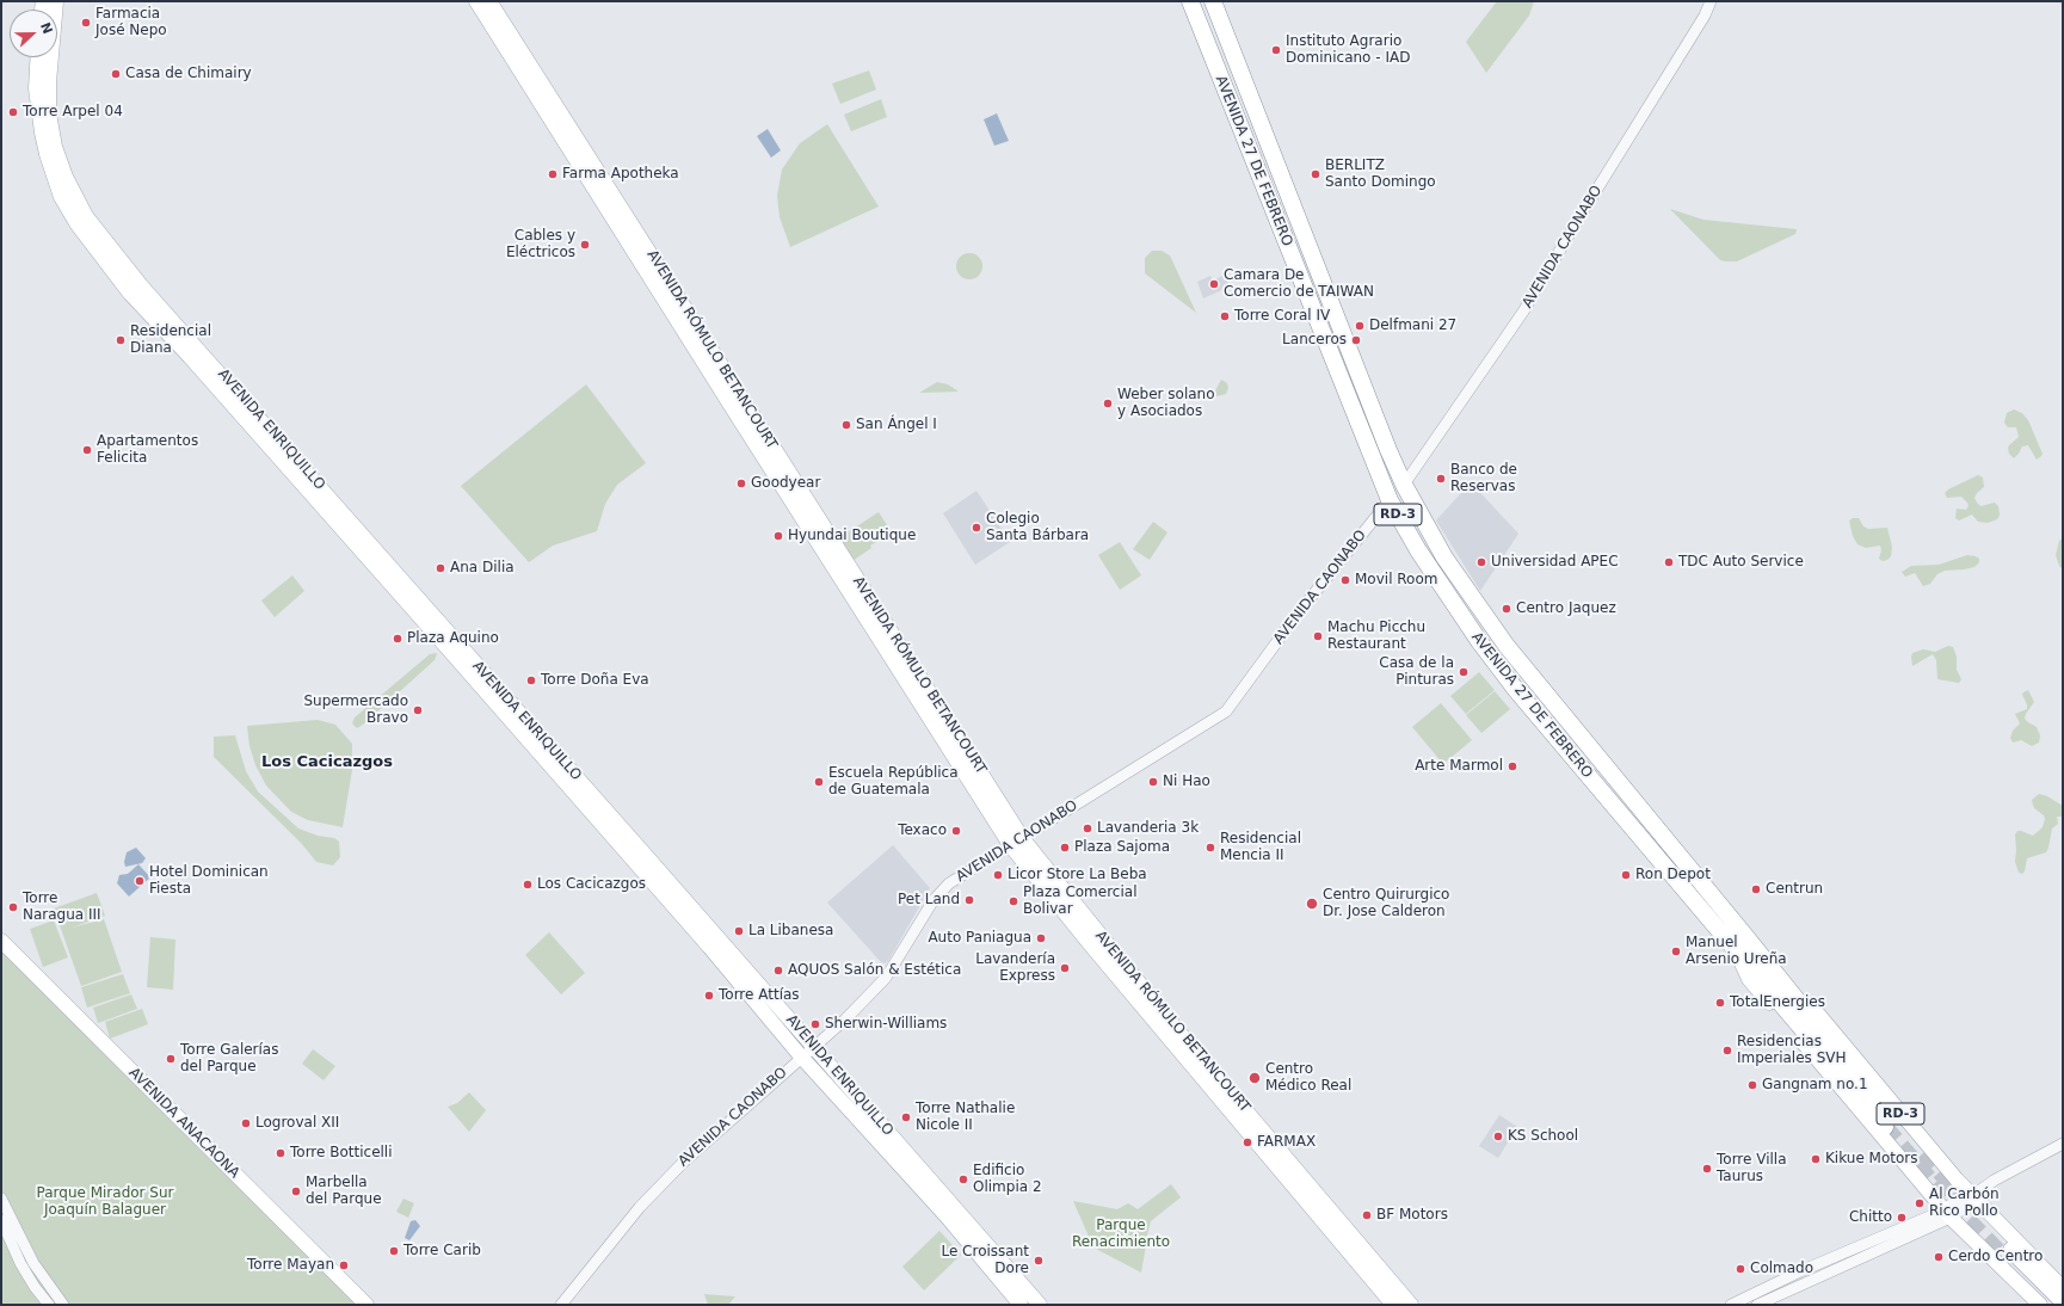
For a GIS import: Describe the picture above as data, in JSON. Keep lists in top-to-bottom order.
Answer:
{
  "streets": {
    "highway": ["AVENIDA 27 DE FEBRERO", "RD-3"],
    "main road": ["AVENIDA RÓMULO BETANCOURT", "AVENIDA ENRIQUILLO", "AVENIDA ANACAONA"],
    "street": ["AVENIDA CAONABO"]
  },
  "crossings": [
    ["AVENIDA 27 DE FEBRERO", "AVENIDA CAONABO"],
    ["AVENIDA 27 DE FEBRERO", "RD-3"],
    ["AVENIDA CAONABO", "AVENIDA RÓMULO BETANCOURT"],
    ["AVENIDA CAONABO", "AVENIDA ENRIQUILLO"]
  ],
  "districts": ["Los Cacicazgos"],
  "parks": ["Parque Mirador Sur Joaquín Balaguer", "Parque Renacimiento"],
  "places": [
    "Farmacia José Nepo",
    "Instituto Agrario Dominicano - IAD",
    "Casa de Chimairy",
    "Torre Arpel 04",
    "Farma Apotheka",
    "BERLITZ Santo Domingo",
    "Cables y Eléctricos",
    "Camara De Comercio de TAIWAN",
    "Torre Coral IV",
    "Delfmani 27",
    "Residencial Diana",
    "Lanceros",
    "Weber solano y Asociados",
    "San Ángel I",
    "Apartamentos Felicita",
    "Banco de Reservas",
    "Goodyear",
    "Colegio Santa Bárbara",
    "Hyundai Boutique",
    "Universidad APEC",
    "TDC Auto Service",
    "Ana Dilia",
    "Movil Room",
    "Centro Jaquez",
    "Machu Picchu Restaurant",
    "Plaza Aquino",
    "Casa de la Pinturas",
    "Torre Doña Eva",
    "Supermercado Bravo",
    "Arte Marmol",
    "Escuela República de Guatemala",
    "Ni Hao",
    "Lavanderia 3k",
    "Texaco",
    "Plaza Sajoma",
    "Residencial Mencia II",
    "Licor Store La Beba",
    "Ron Depot",
    "Hotel Dominican Fiesta",
    "Los Cacicazgos",
    "Centrun",
    "Pet Land",
    "Plaza Comercial Bolivar",
    "Centro Quirurgico Dr. Jose Calderon",
    "Torre Naragua III",
    "La Libanesa",
    "Auto Paniagua",
    "Manuel Arsenio Ureña",
    "Lavandería Express",
    "AQUOS Salón & Estética",
    "Torre Attías",
    "TotalEnergies",
    "Sherwin-Williams",
    "Residencias Imperiales SVH",
    "Torre Galerías del Parque",
    "Centro Médico Real",
    "Gangnam no.1",
    "Torre Nathalie Nicole II",
    "Logroval XII",
    "KS School",
    "FARMAX",
    "Torre Botticelli",
    "Kikue Motors",
    "Torre Villa Taurus",
    "Edificio Olimpia 2",
    "Marbella del Parque",
    "Al Carbón Rico Pollo",
    "BF Motors",
    "Chitto",
    "Torre Carib",
    "Cerdo Centro",
    "Le Croissant Dore",
    "Torre Mayan",
    "Colmado"
  ],
  "north": "right"
}
